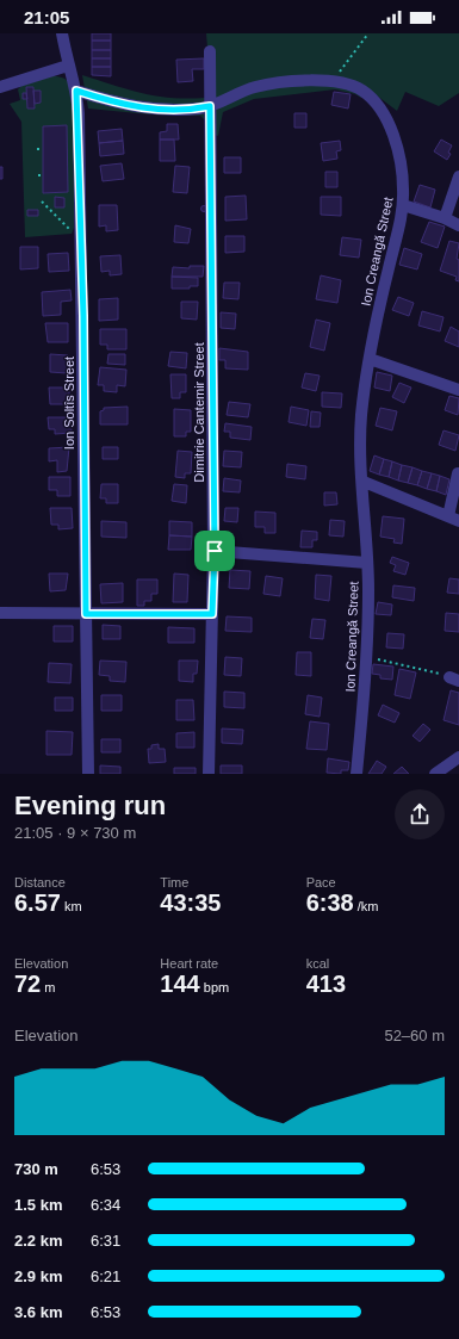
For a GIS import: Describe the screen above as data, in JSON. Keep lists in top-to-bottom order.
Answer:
{
  "streets": {
    "street": ["Ion Creangă Street", "Ion Soltîs Street", "Dimitrie Cantemir Street"]
  },
  "crossings": [
    ["Ion Creangă Street", "Ion Soltîs Street"],
    ["Ion Creangă Street", "Dimitrie Cantemir Street"]
  ],
  "page": {
    "status": "21:05",
    "heading": ["Evening run", "21:05 · 9 × 730 m"],
    "stats": [
      ["Distance", "6.57 km"],
      ["Time", "43:35"],
      ["Pace", "6:38 /km"],
      ["Elevation", "72 m"],
      ["Heart rate", "144 bpm"],
      ["kcal", "413"]
    ],
    "chart": ["Elevation", "52–60 m"],
    "list": [
      {
        "name": "730 m",
        "note": "6:53"
      },
      {
        "name": "1.5 km",
        "note": "6:34"
      },
      {
        "name": "2.2 km",
        "note": "6:31"
      },
      {
        "name": "2.9 km",
        "note": "6:21"
      },
      {
        "name": "3.6 km",
        "note": "6:53"
      }
    ]
  }
}
